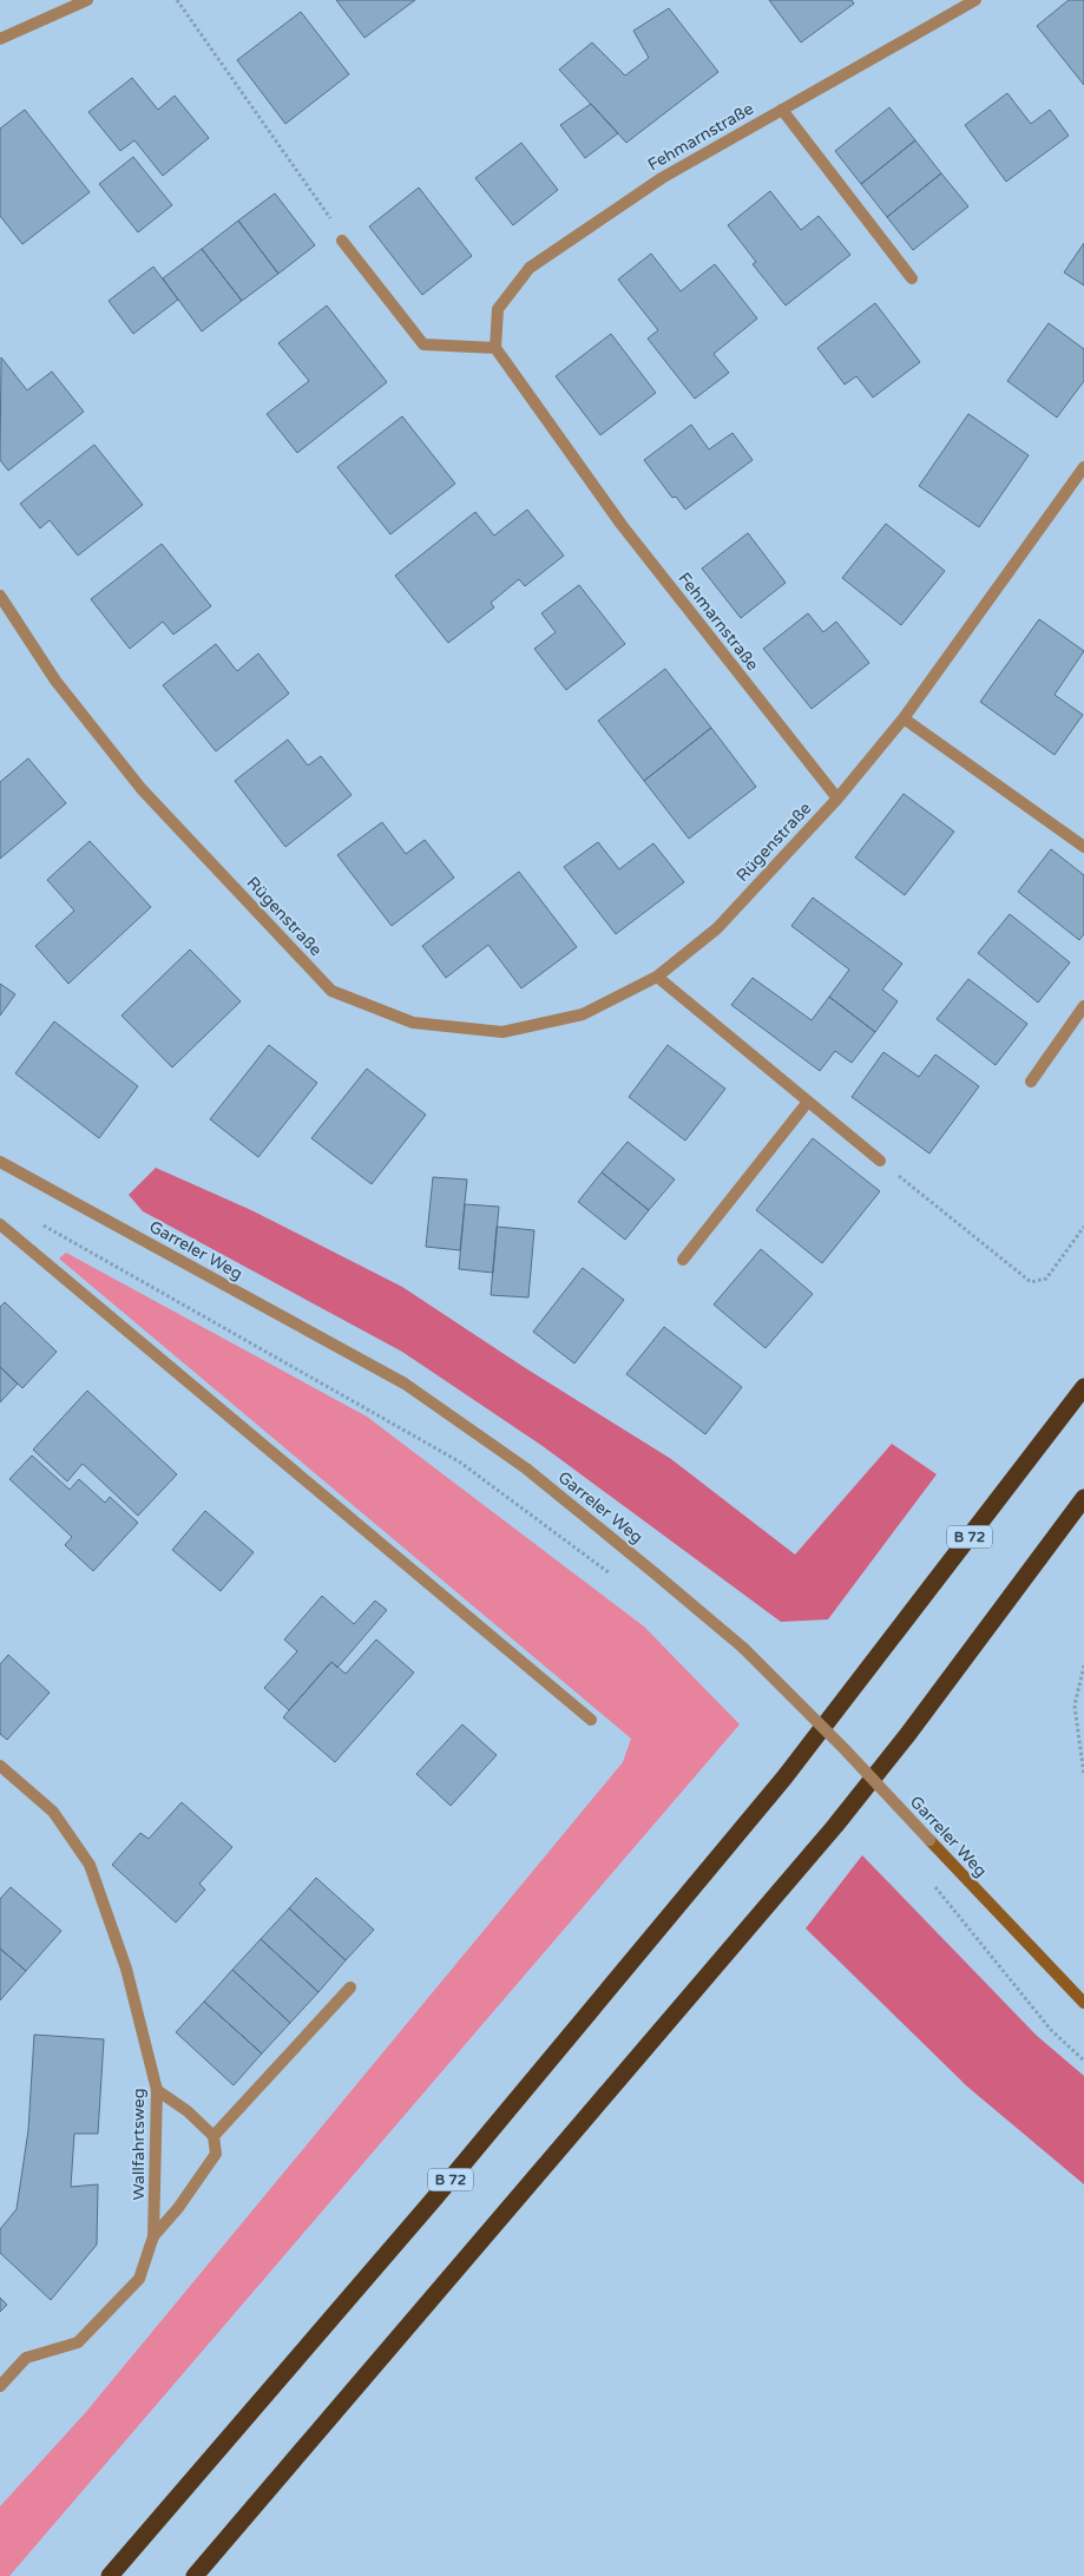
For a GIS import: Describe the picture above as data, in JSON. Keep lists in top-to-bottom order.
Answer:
{
  "streets": {
    "highway": ["B 72"],
    "street": [
      "Fehmarnstraße",
      "Rügenstraße",
      "Garreler Weg",
      "Wallfahrtsweg"
    ]
  },
  "crossings": [
    ["Fehmarnstraße", "Rügenstraße"]
  ]
}
